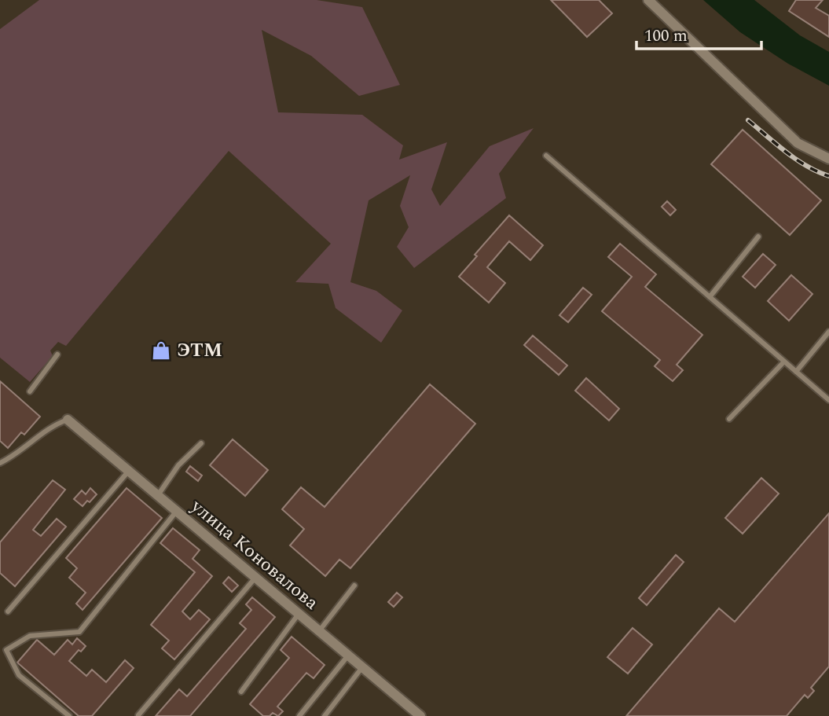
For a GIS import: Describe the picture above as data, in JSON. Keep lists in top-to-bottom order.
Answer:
{
  "streets": {
    "street": ["улица Коновалова"]
  },
  "places": {
    "shop": ["ЭТМ"]
  },
  "scale_bar": "100 m"
}
